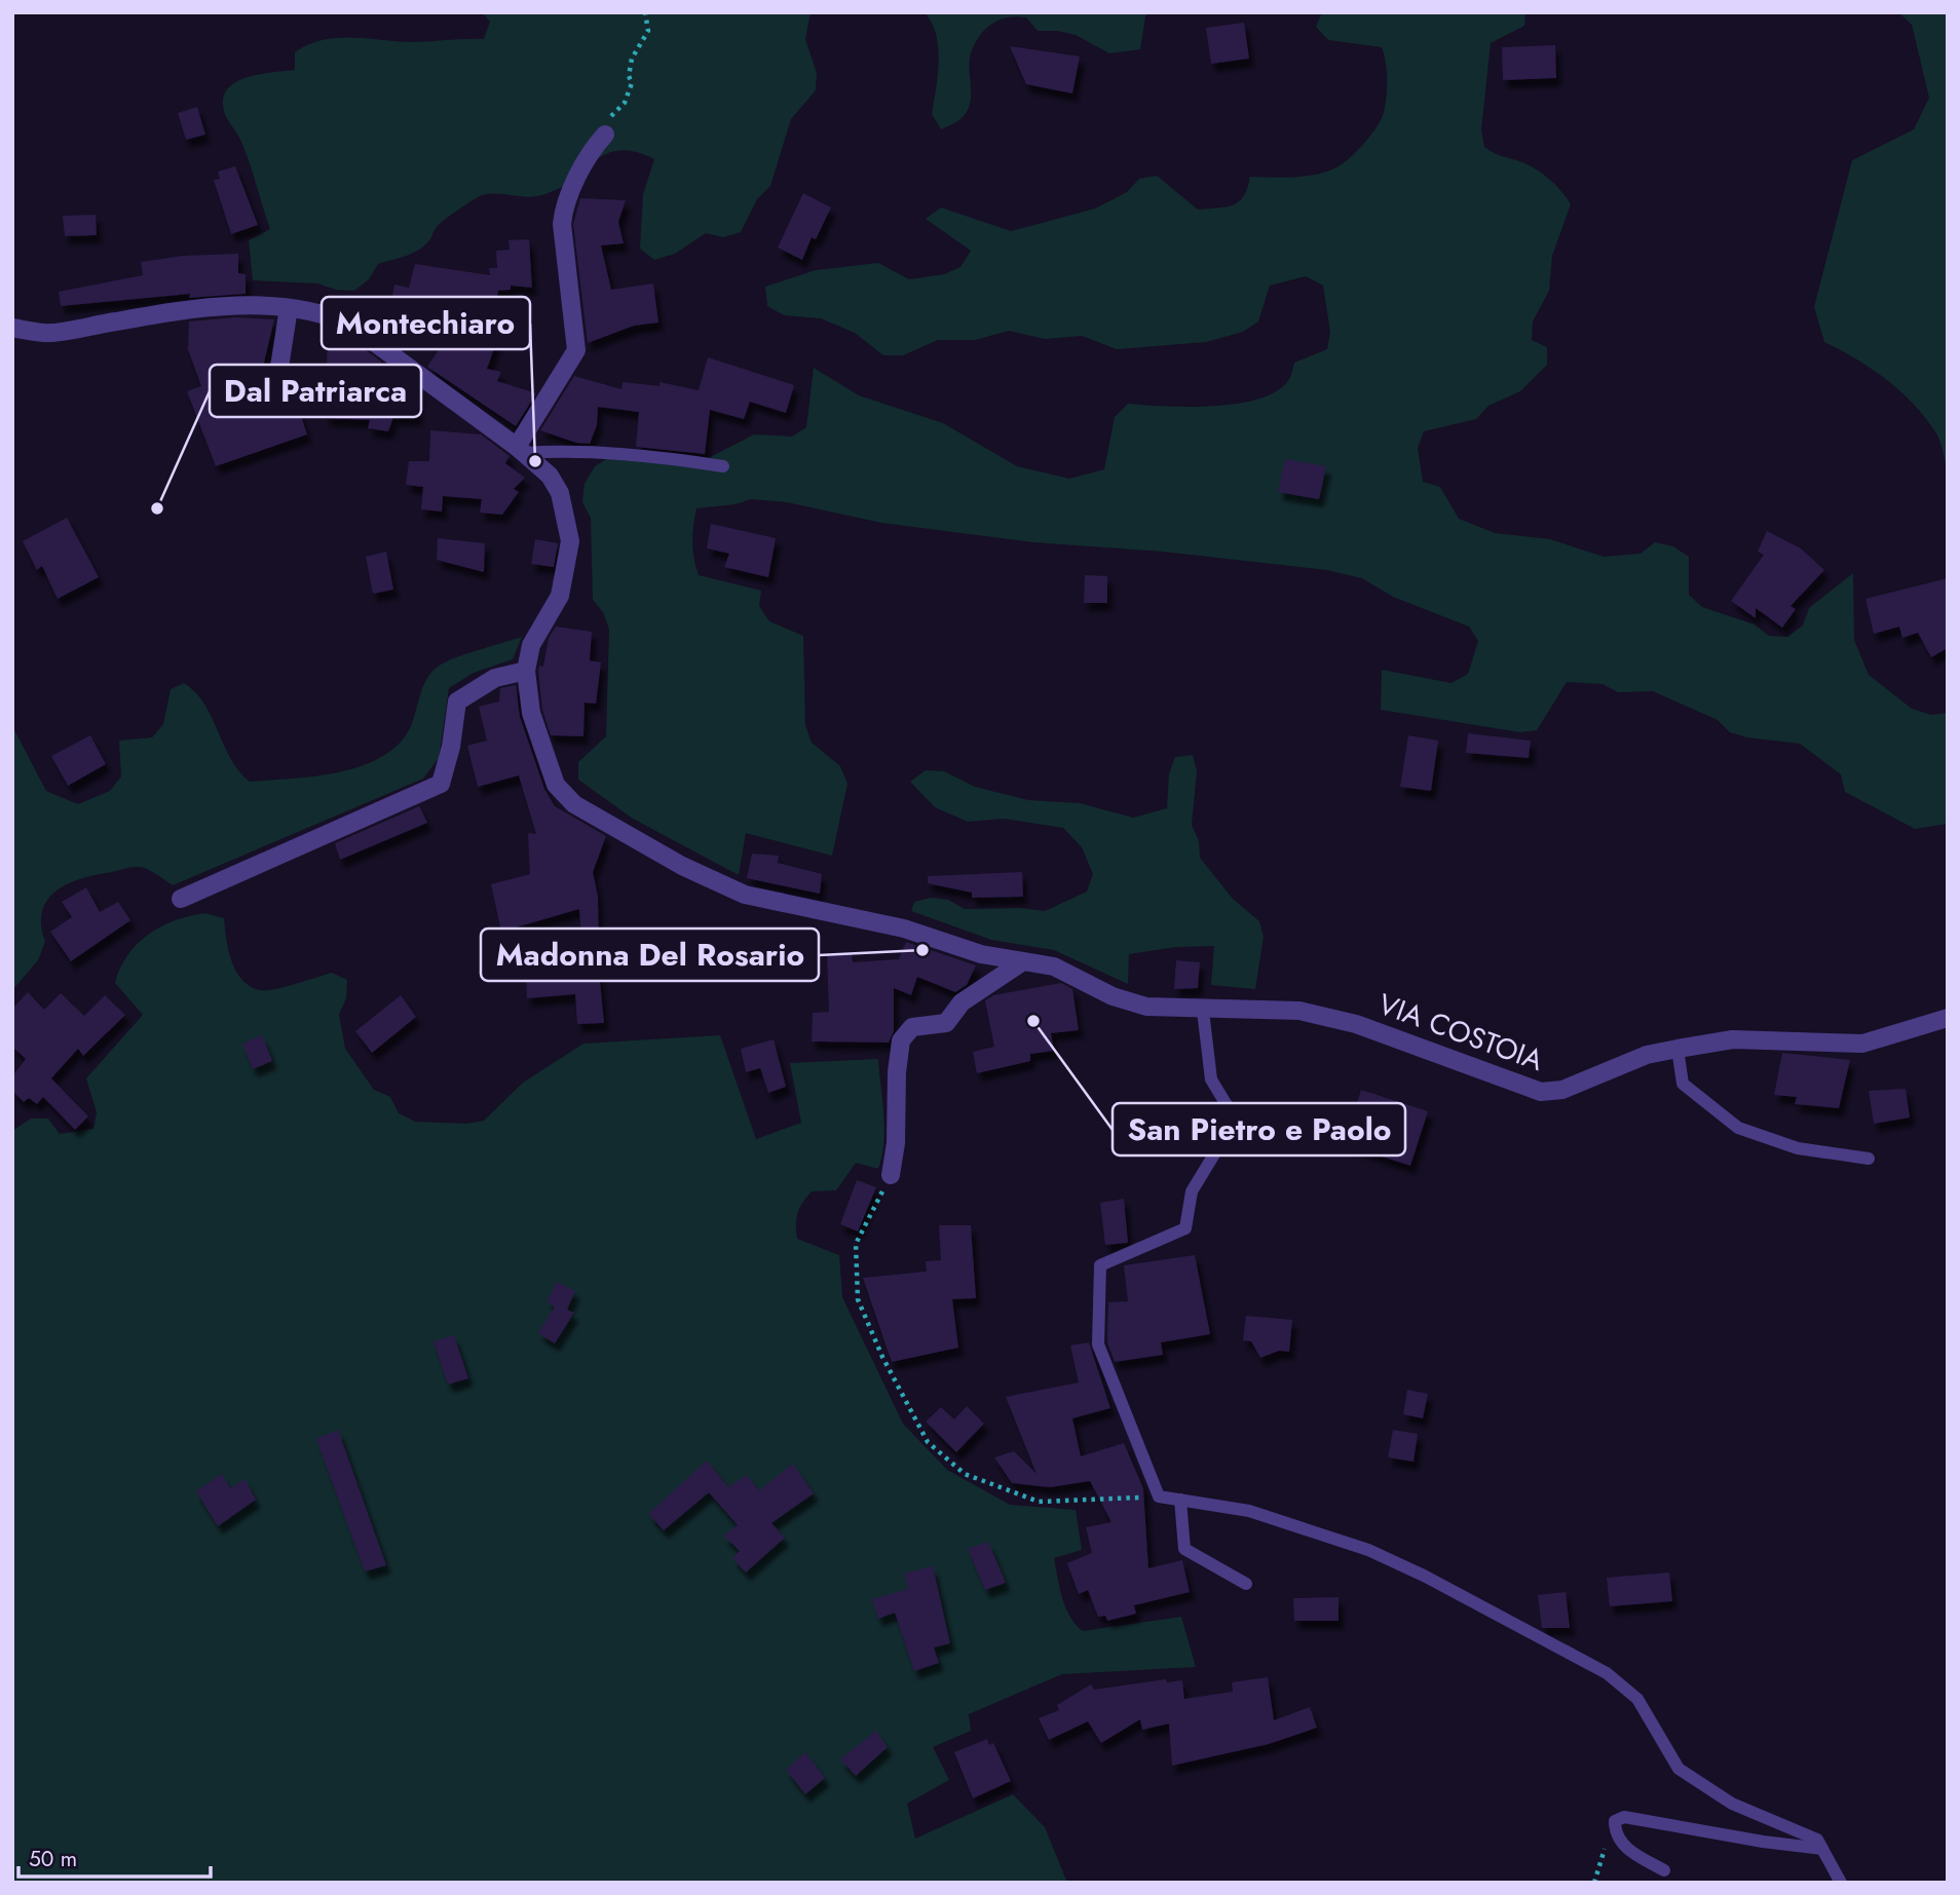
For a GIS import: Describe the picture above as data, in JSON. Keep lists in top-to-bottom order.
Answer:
{
  "streets": {
    "street": ["VIA COSTOIA"]
  },
  "places": [
    "Montechiaro",
    "Dal Patriarca",
    "Madonna Del Rosario",
    "San Pietro e Paolo"
  ],
  "scale_bar": "50 m"
}
